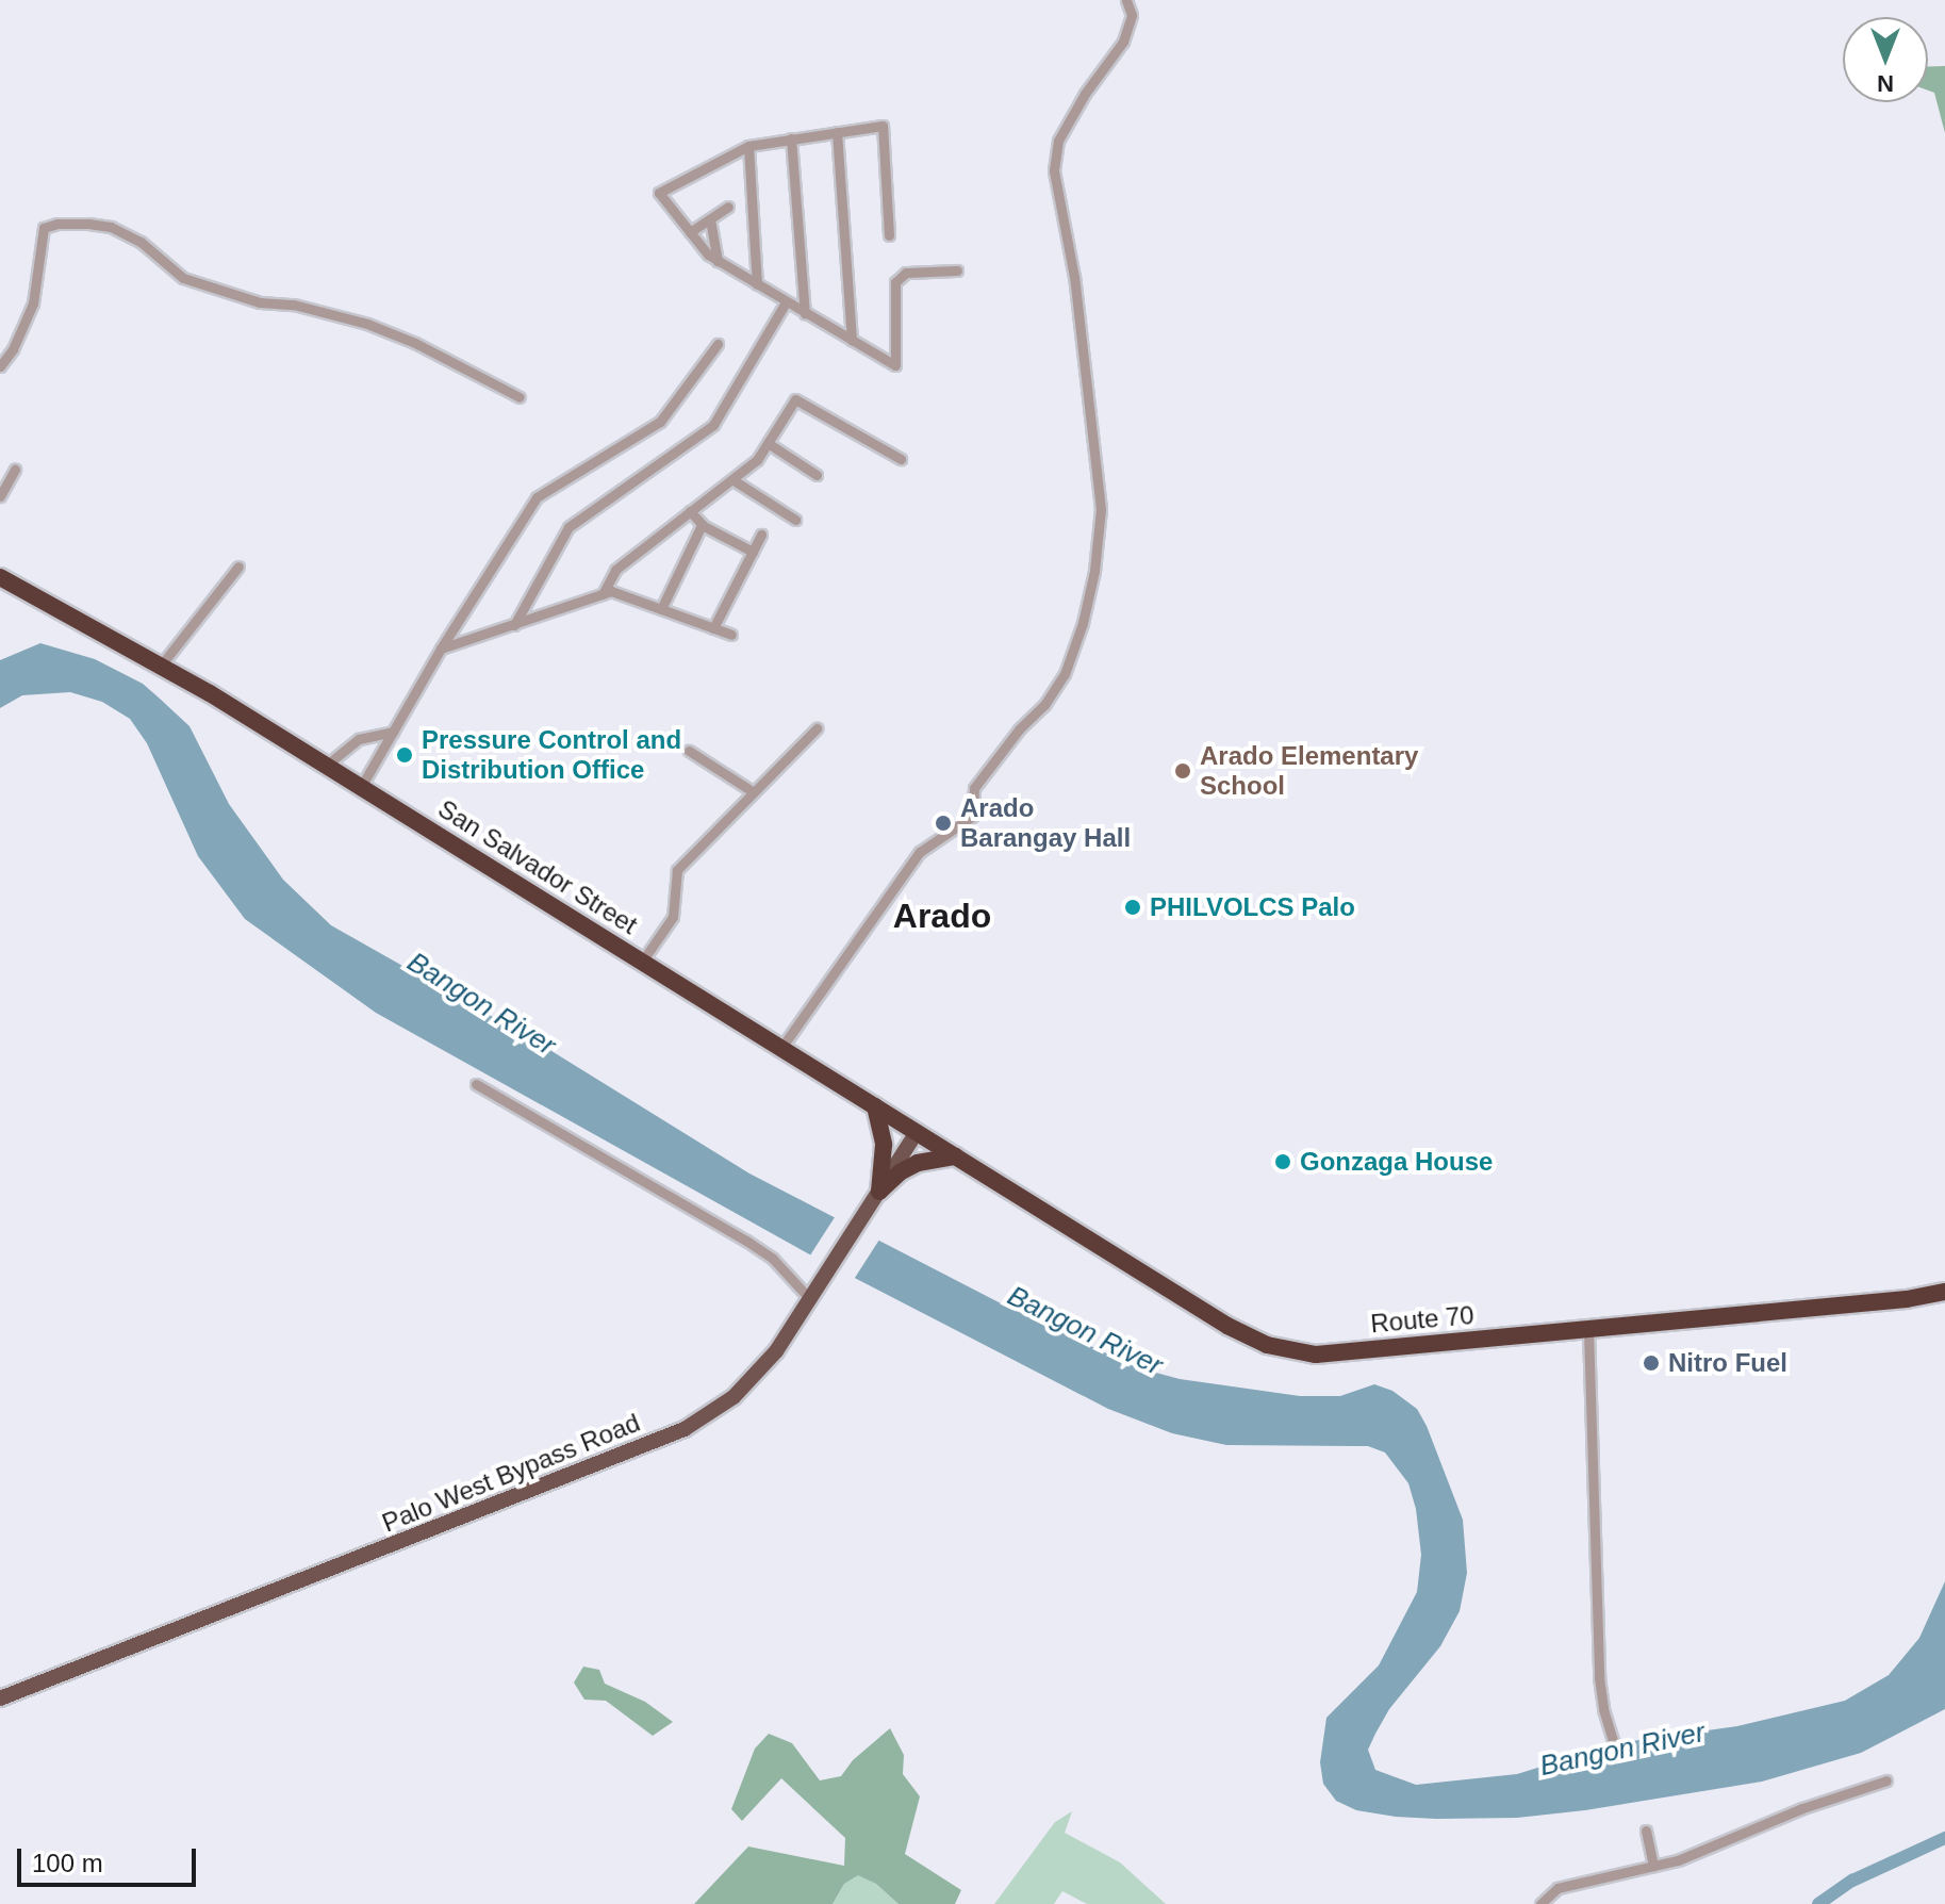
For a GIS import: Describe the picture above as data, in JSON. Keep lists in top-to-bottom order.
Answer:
{
  "streets": {
    "highway": ["San Salvador Street", "Route 70"],
    "main road": ["Palo West Bypass Road"]
  },
  "crossings": [
    ["San Salvador Street", "Route 70"],
    ["San Salvador Street", "Palo West Bypass Road"]
  ],
  "districts": ["Arado"],
  "water": ["Bangon River"],
  "places": [
    "Pressure Control and Distribution Office",
    "Arado Elementary School",
    "Arado Barangay Hall",
    "PHILVOLCS Palo",
    "Gonzaga House",
    "Nitro Fuel"
  ],
  "scale_bar": "100 m",
  "north": "bottom"
}
